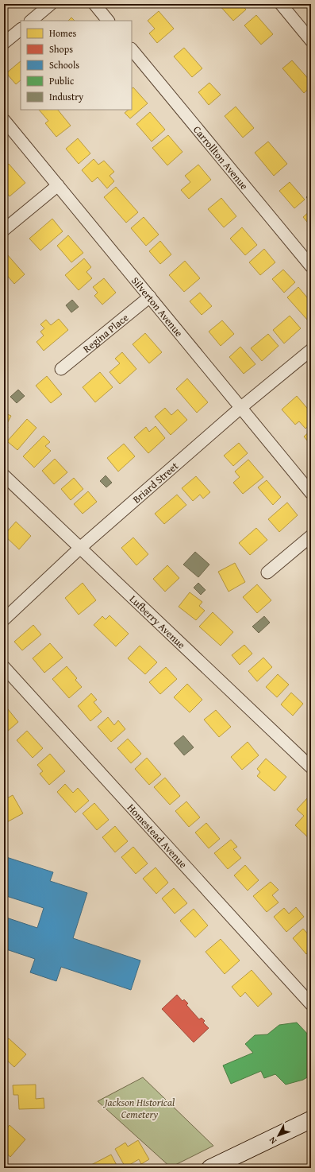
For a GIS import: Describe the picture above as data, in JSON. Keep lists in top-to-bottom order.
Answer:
{
  "streets": {
    "street": [
      "Carrollton Avenue",
      "Silverton Avenue",
      "Regina Place",
      "Briard Street",
      "Lufberry Avenue",
      "Homestead Avenue"
    ]
  },
  "crossings": [
    ["Silverton Avenue", "Regina Place"],
    ["Silverton Avenue", "Briard Street"],
    ["Briard Street", "Lufberry Avenue"]
  ],
  "parks": ["Jackson Historical Cemetery"],
  "legend": [
    "Homes",
    "Shops",
    "Schools",
    "Public",
    "Industry"
  ],
  "north": "bottom left"
}
